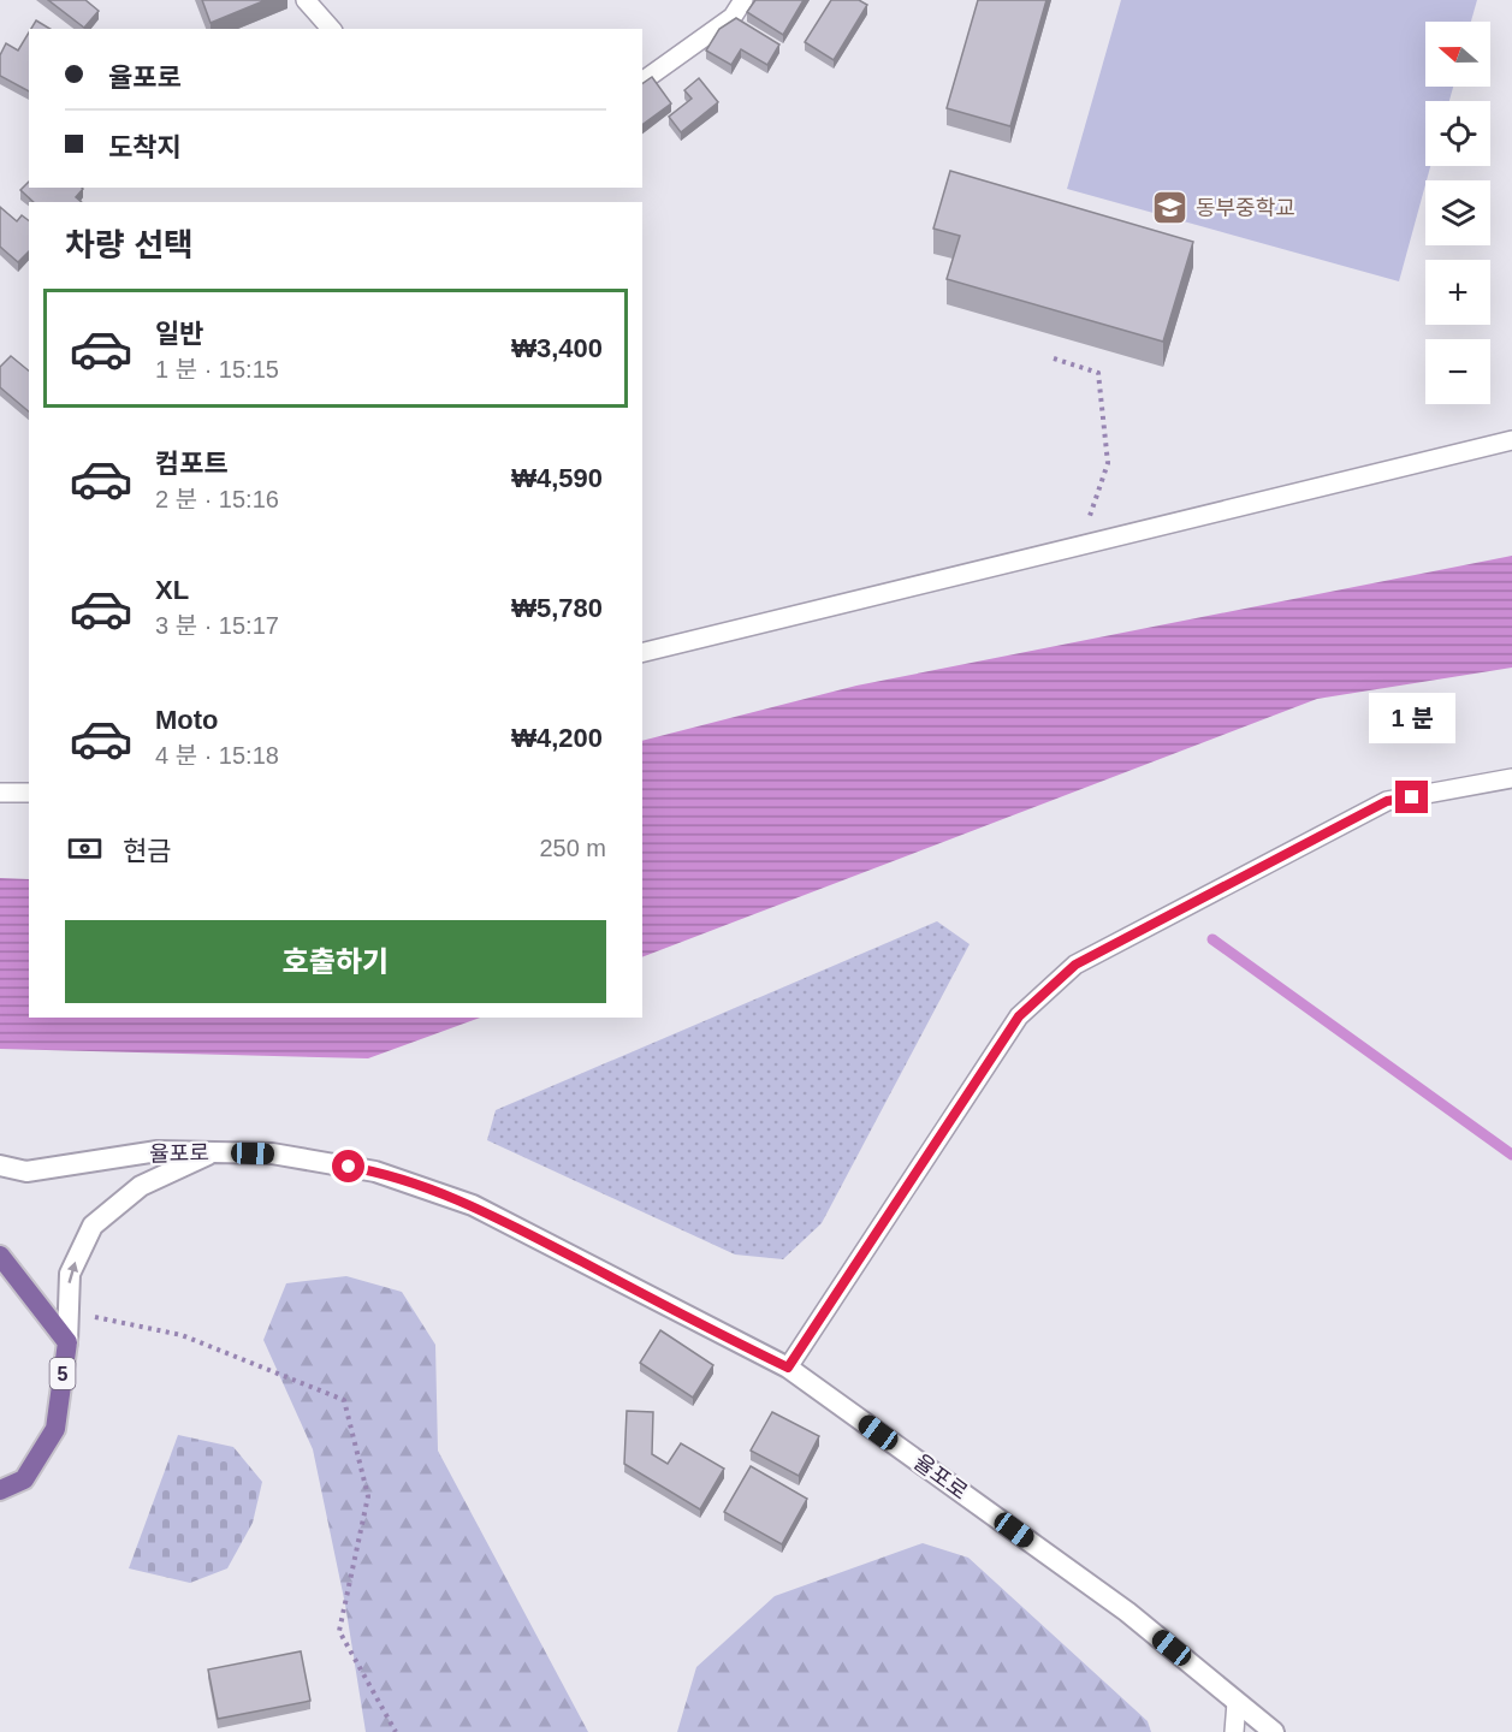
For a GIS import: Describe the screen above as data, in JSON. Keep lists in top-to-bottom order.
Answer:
{
  "streets": {
    "main road": ["5"],
    "street": ["율포로"]
  },
  "places": {
    "school or university": ["동부중학교"]
  },
  "north": "left",
  "page": {
    "map_buttons": ["+", "−"],
    "banner": ["율포로", "도착지"],
    "heading": "차량 선택",
    "list": [
      {
        "name": "일반",
        "note": "1 분 · 15:15",
        "value": "₩3,400"
      },
      {
        "name": "컴포트",
        "note": "2 분 · 15:16",
        "value": "₩4,590"
      },
      {
        "name": "XL",
        "note": "3 분 · 15:17",
        "value": "₩5,780"
      },
      {
        "name": "Moto",
        "note": "4 분 · 15:18",
        "value": "₩4,200"
      }
    ],
    "bubble": "1 분",
    "pay": ["현금", "250 m"],
    "buttons": "호출하기"
  }
}
